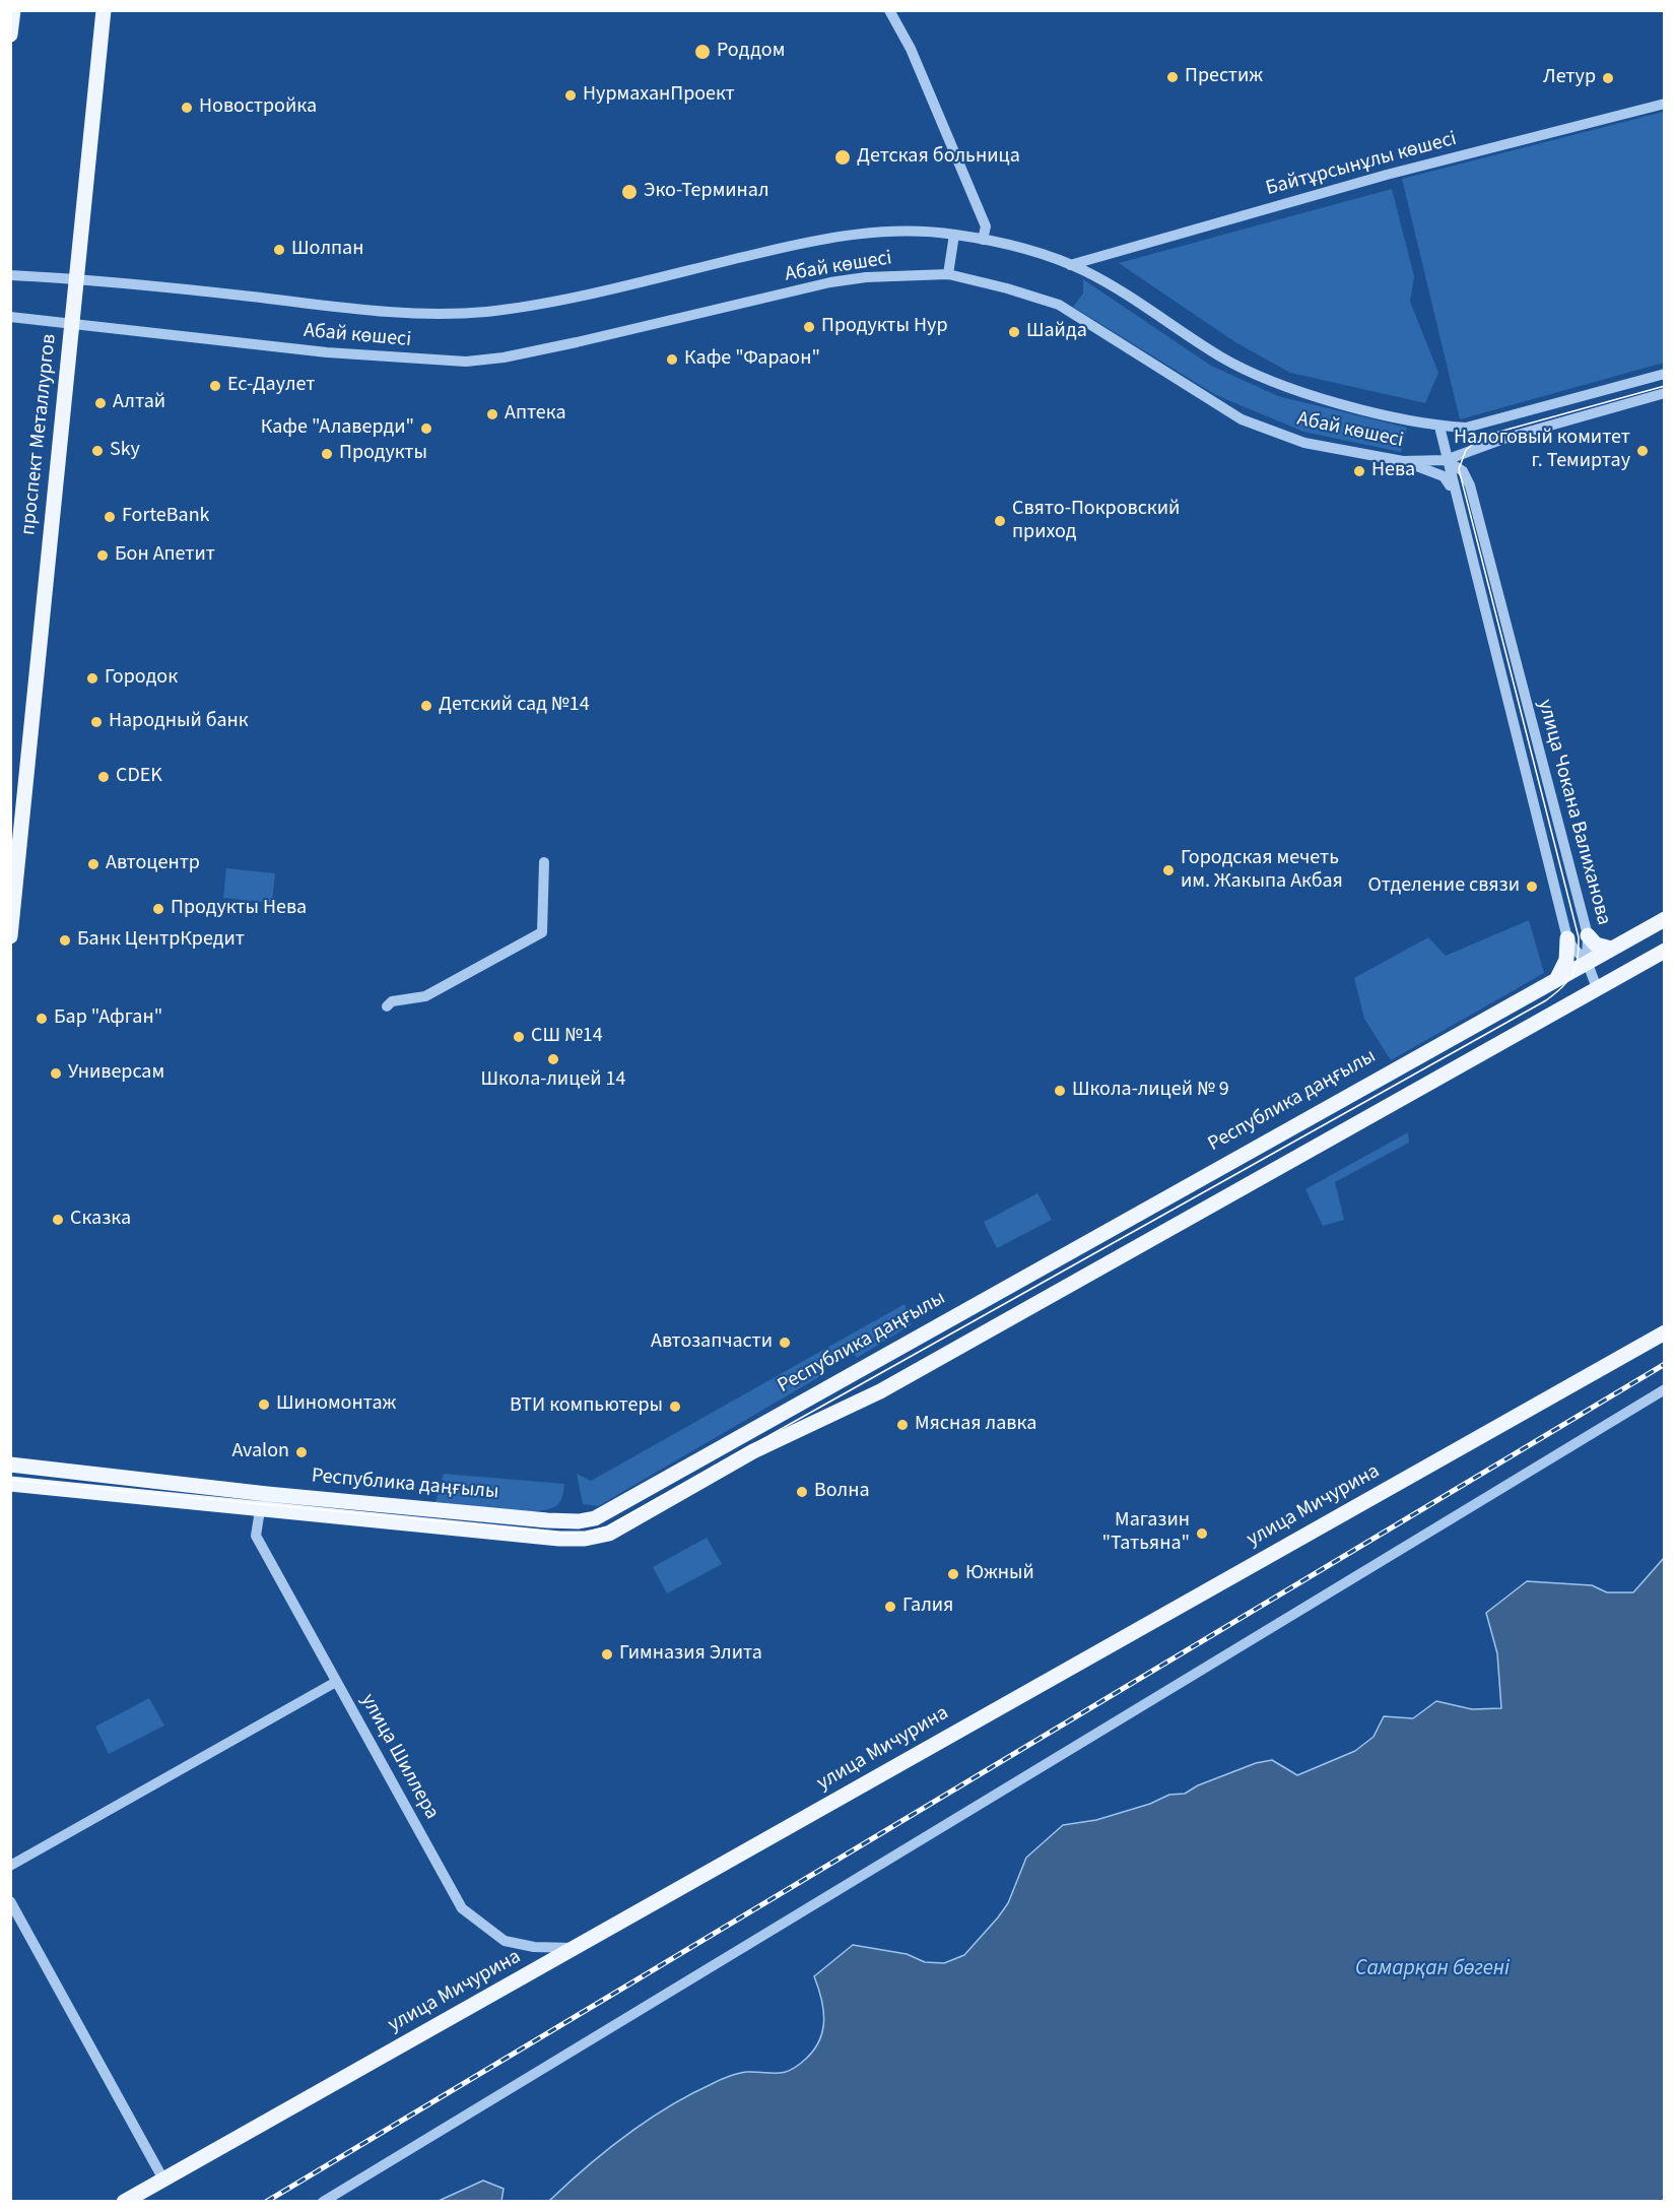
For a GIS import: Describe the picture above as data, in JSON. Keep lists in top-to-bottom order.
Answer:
{
  "streets": {
    "main road": ["проспект Металлургов", "Республика даңғылы", "улица Мичурина"],
    "street": [
      "Байтұрсынұлы көшесі",
      "Абай көшесі",
      "улица Чокана Валиханова",
      "улица Шиллера"
    ]
  },
  "crossings": [
    ["Байтұрсынұлы көшесі", "Абай көшесі"],
    ["Абай көшесі", "проспект Металлургов"],
    ["Абай көшесі", "улица Чокана Валиханова"],
    ["улица Чокана Валиханова", "Республика даңғылы"],
    ["Республика даңғылы", "улица Шиллера"],
    ["улица Мичурина", "улица Шиллера"]
  ],
  "water": ["Самарқан бөгені"],
  "places": [
    "Роддом",
    "Престиж",
    "Летур",
    "НурмаханПроект",
    "Новостройка",
    "Детская больница",
    "Эко-Терминал",
    "Шолпан",
    "Продукты Нур",
    "Шайда",
    "Кафе \"Фараон\"",
    "Ес-Даулет",
    "Алтай",
    "Аптека",
    "Кафе \"Алаверди\"",
    "Sky",
    "Налоговый комитет г. Темиртау",
    "Продукты",
    "Нева",
    "ForteBank",
    "Свято-Покровский приход",
    "Бон Апетит",
    "Городок",
    "Детский сад №14",
    "Народный банк",
    "CDEK",
    "Автоцентр",
    "Городская мечеть им. Жакыпа Акбая",
    "Отделение связи",
    "Продукты Нева",
    "Банк ЦентрКредит",
    "Бар \"Афган\"",
    "СШ №14",
    "Школа-лицей 14",
    "Универсам",
    "Школа-лицей № 9",
    "Сказка",
    "Автозапчасти",
    "Шиномонтаж",
    "ВТИ компьютеры",
    "Мясная лавка",
    "Avalon",
    "Волна",
    "Магазин \"Татьяна\"",
    "Южный",
    "Галия",
    "Гимназия Элита"
  ]
}
